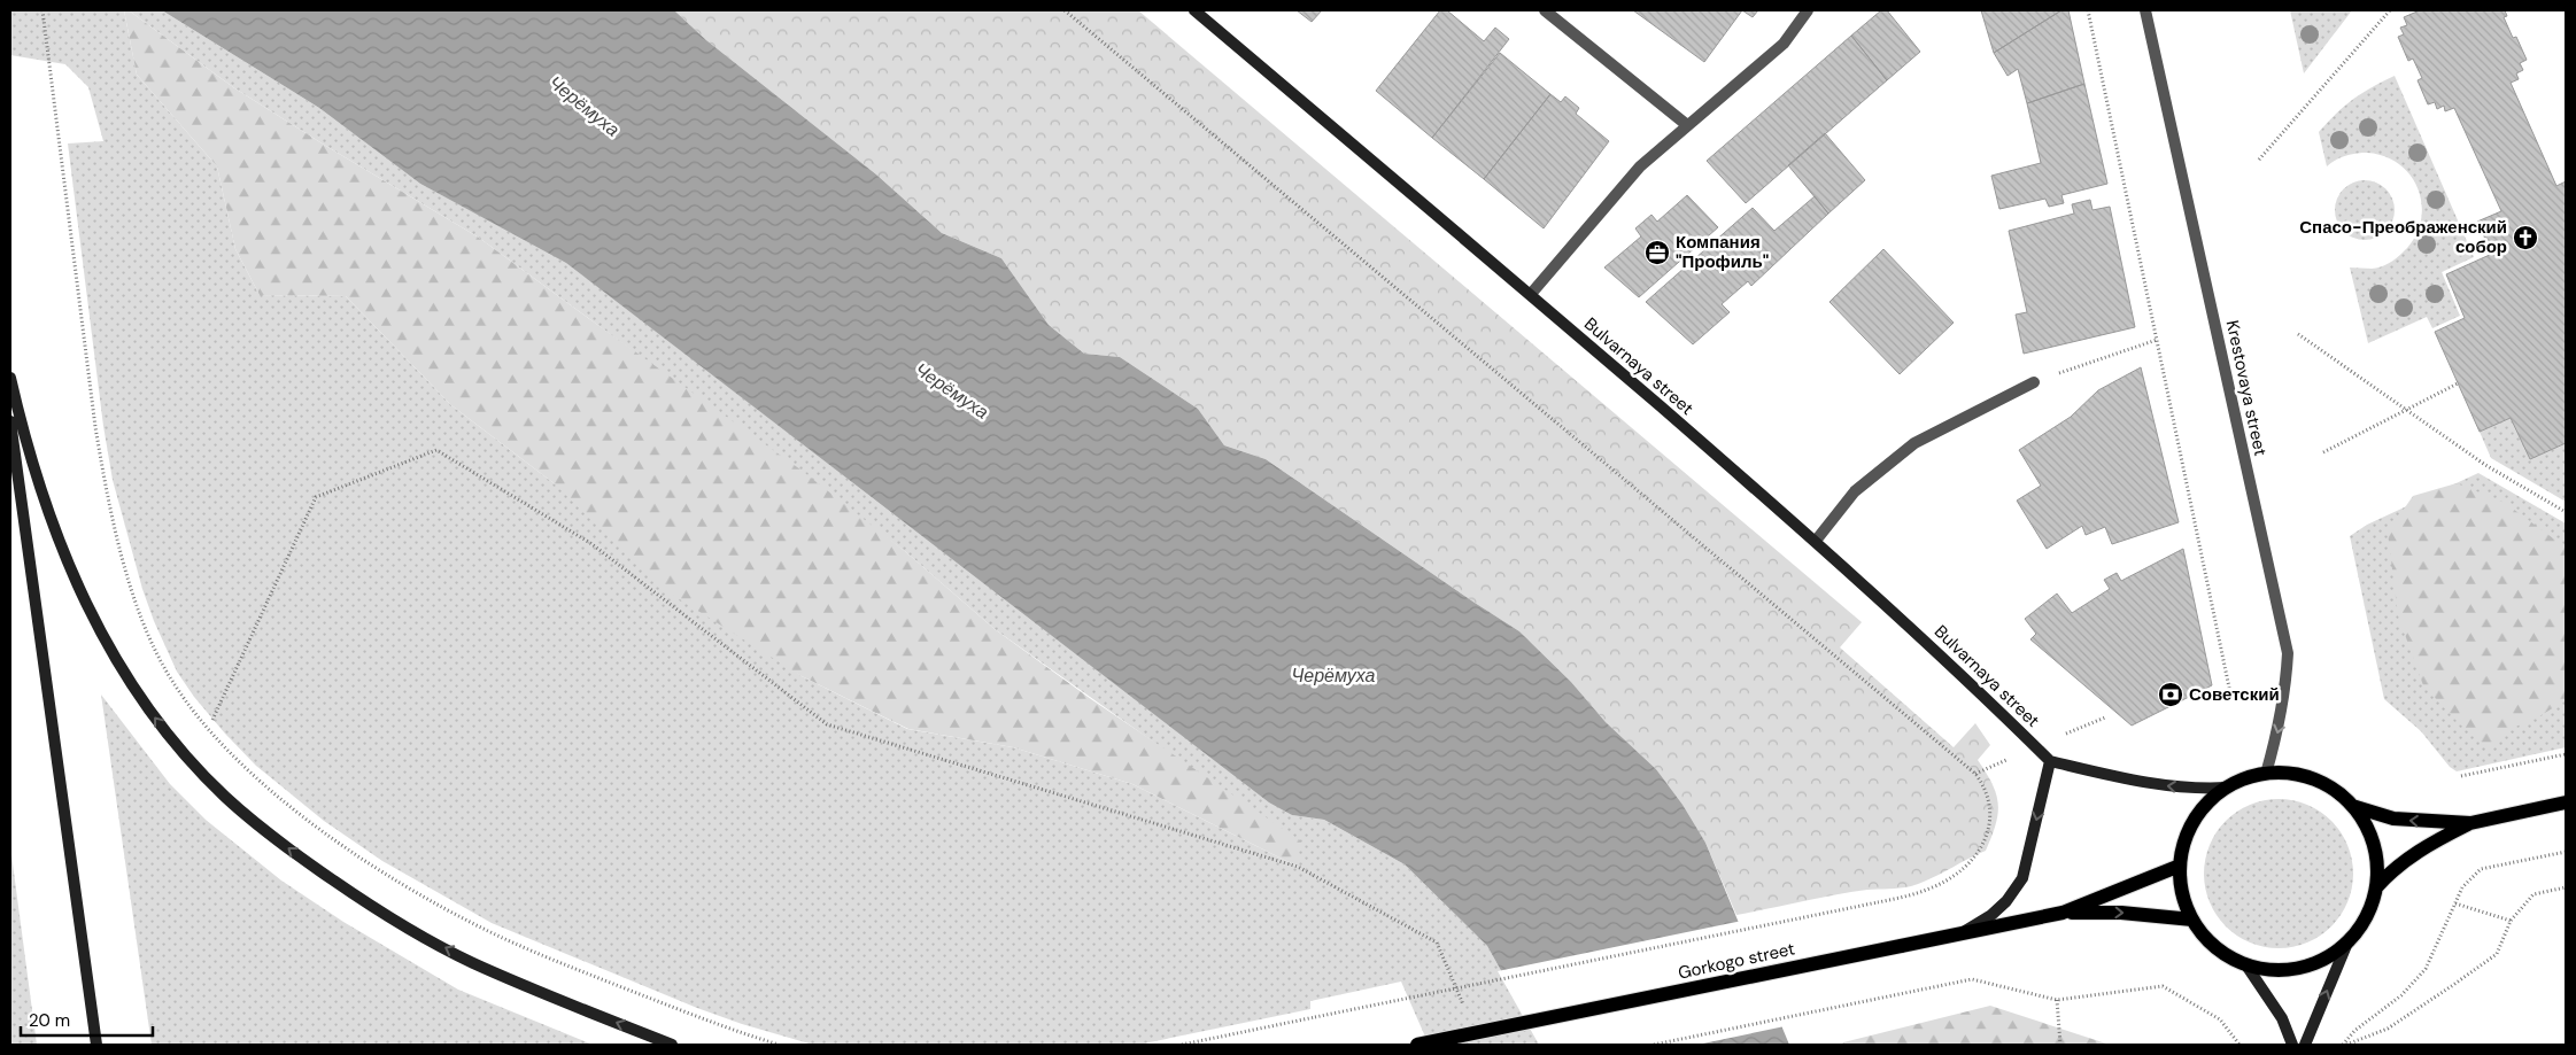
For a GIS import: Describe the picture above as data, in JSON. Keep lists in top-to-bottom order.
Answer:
{
  "streets": {
    "main road": ["Gorkogo street"],
    "street": ["Bulvarnaya street", "Krestovaya street"]
  },
  "one_way": ["Krestovaya street"],
  "water": ["Черёмуха"],
  "places": {
    "church": ["Спасо-Преображенский собор"],
    "office": ["Компания \"Профиль\""],
    "bank": ["Советский"]
  },
  "scale_bar": "20 m"
}
